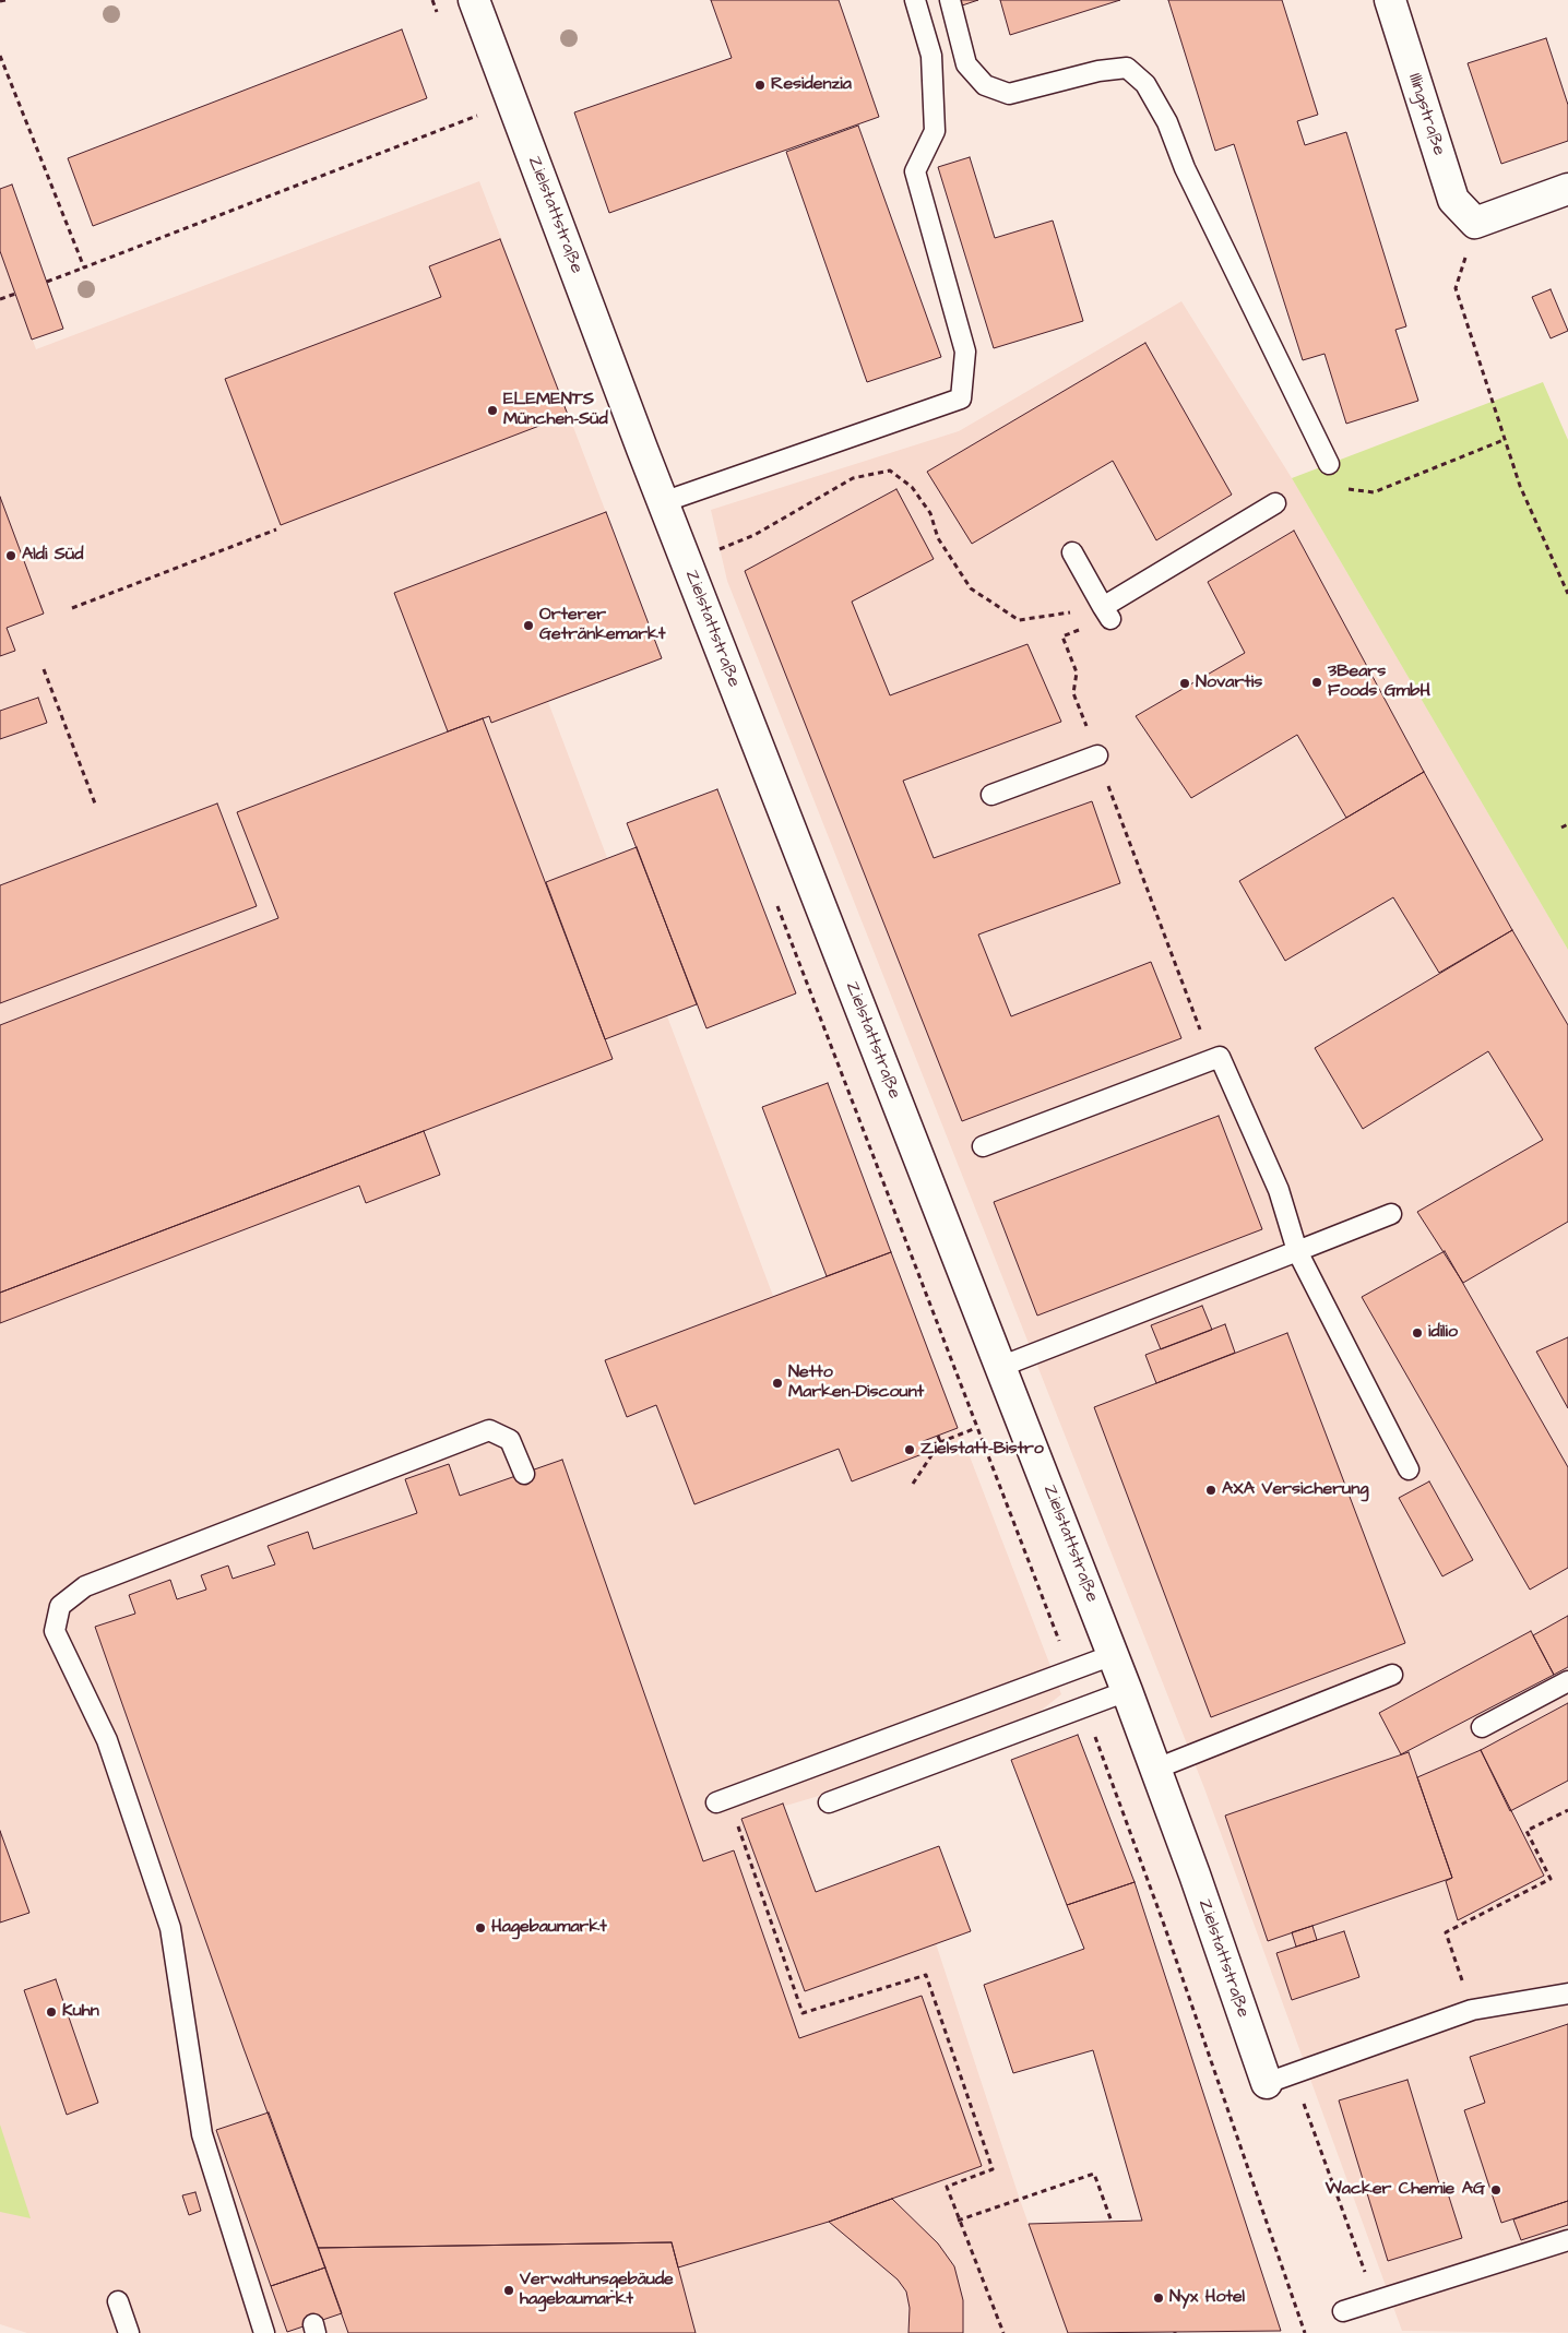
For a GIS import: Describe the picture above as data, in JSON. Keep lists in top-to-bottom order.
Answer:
{
  "streets": {
    "street": ["Illingstraße", "Zielstattstraße"]
  },
  "places": [
    "Residenzia",
    "ELEMENTS München-Süd",
    "Aldi Süd",
    "Orterer Getränkemarkt",
    "3Bears Foods GmbH",
    "Novartis",
    "idilio",
    "Netto Marken-Discount",
    "Zielstatt-Bistro",
    "AXA Versicherung",
    "Hagebaumarkt",
    "Kuhn",
    "Wacker Chemie AG",
    "Verwaltunsgebäude hagebaumarkt",
    "Nyx Hotel"
  ]
}
